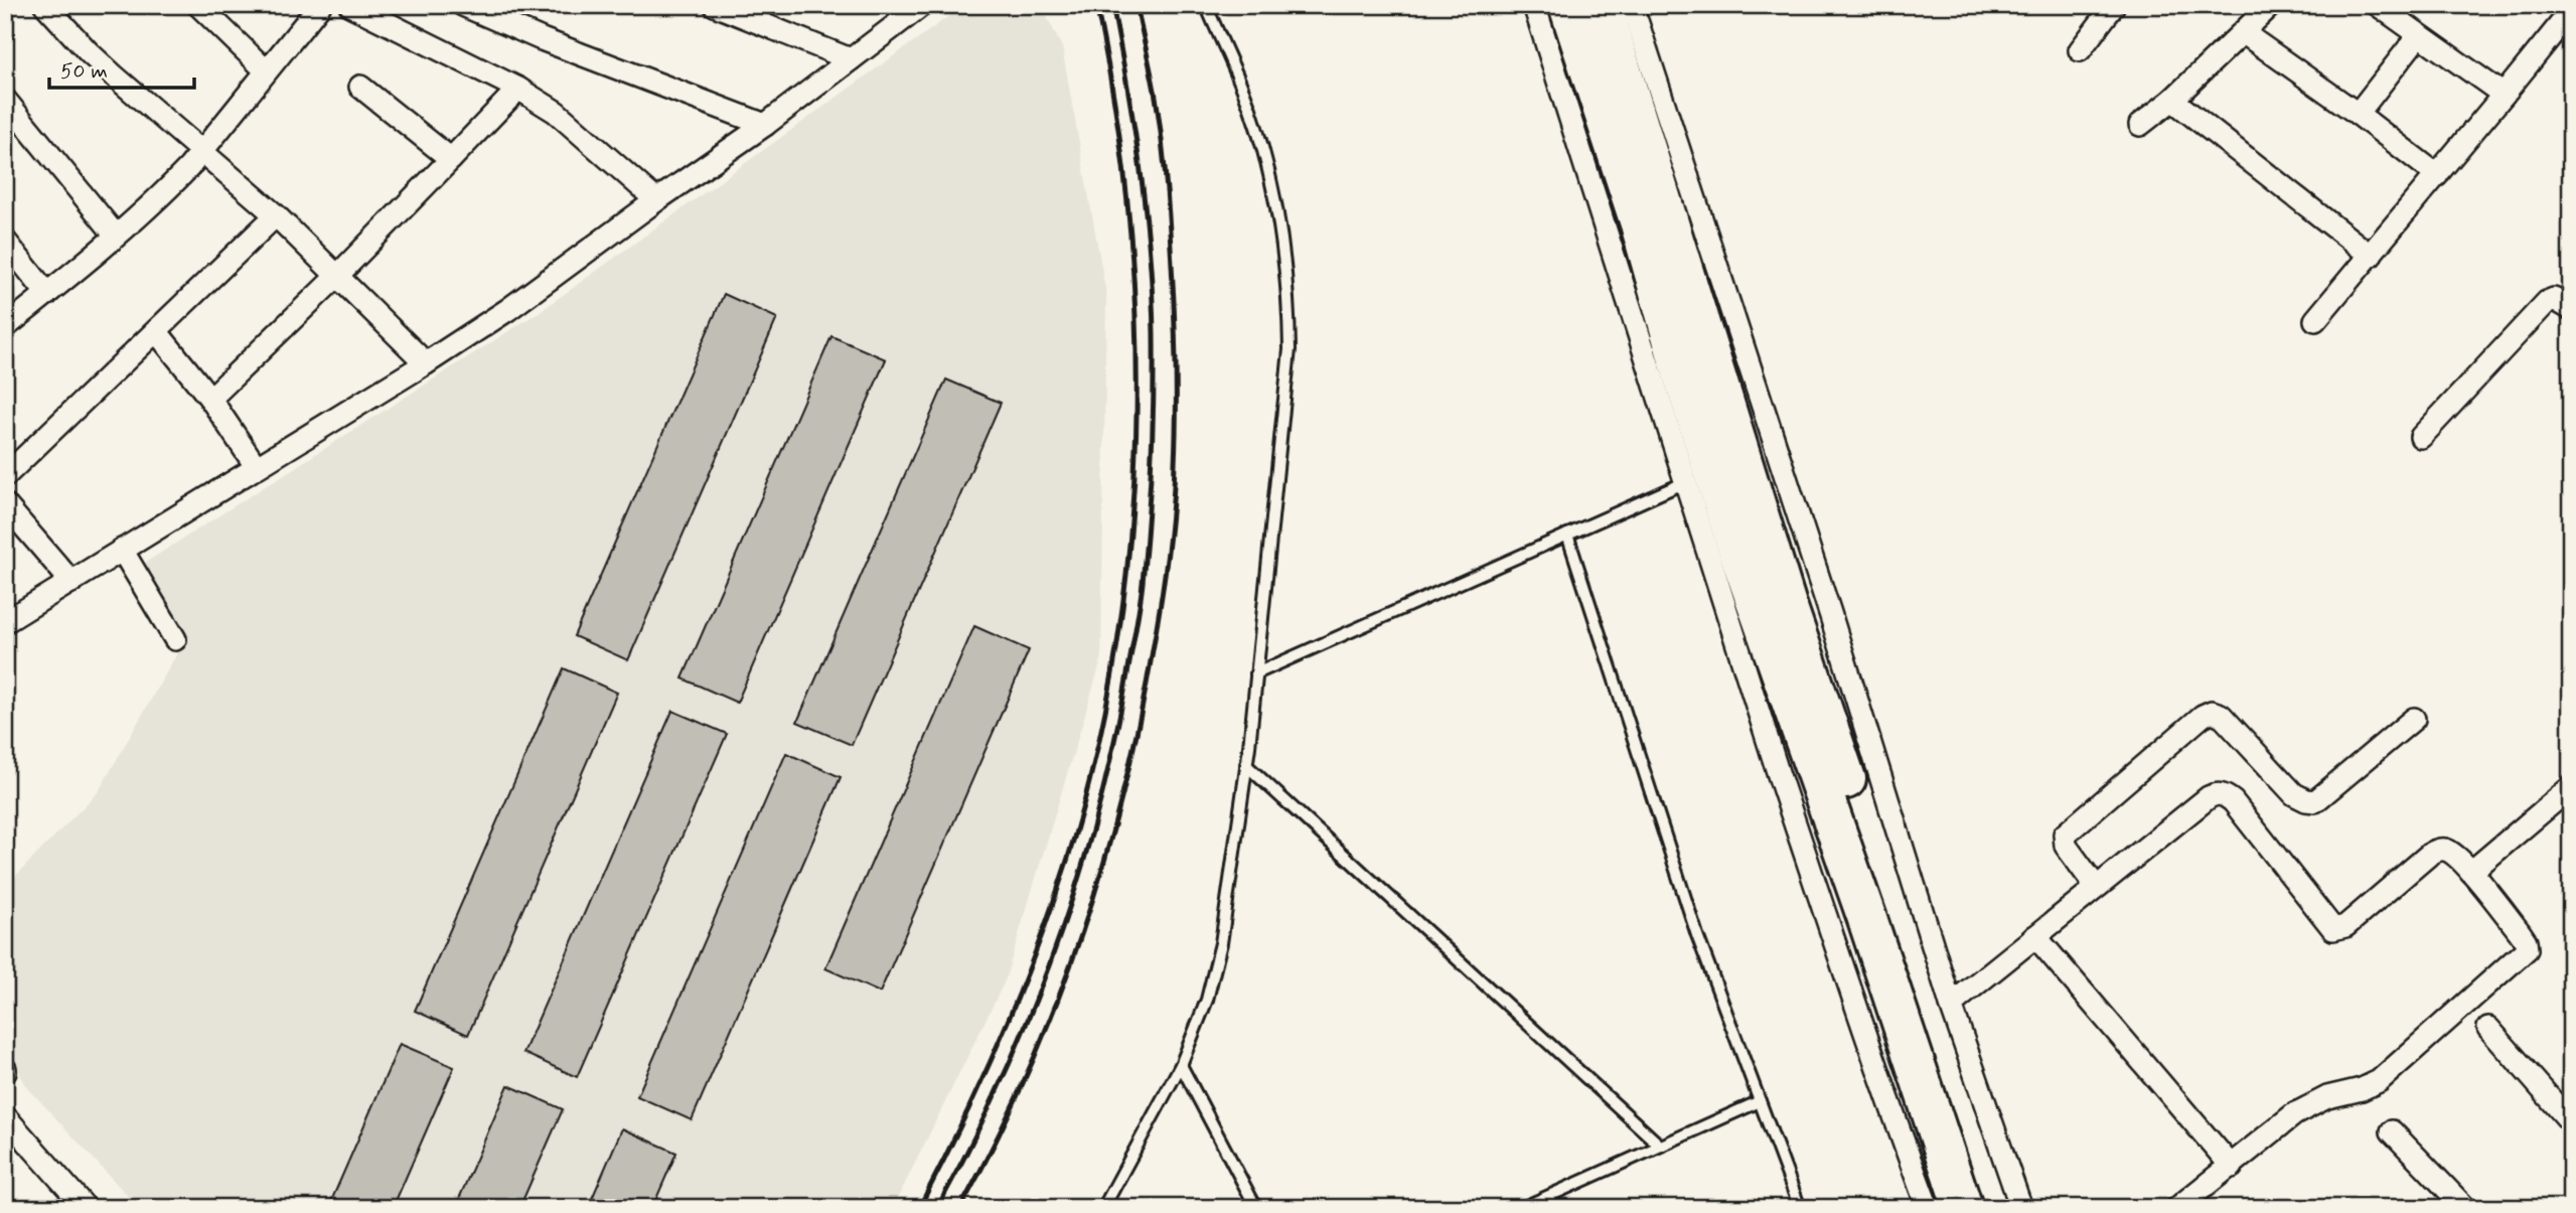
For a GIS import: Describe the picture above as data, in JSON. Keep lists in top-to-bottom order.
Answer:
{
  "scale_bar": "50 m"
}
